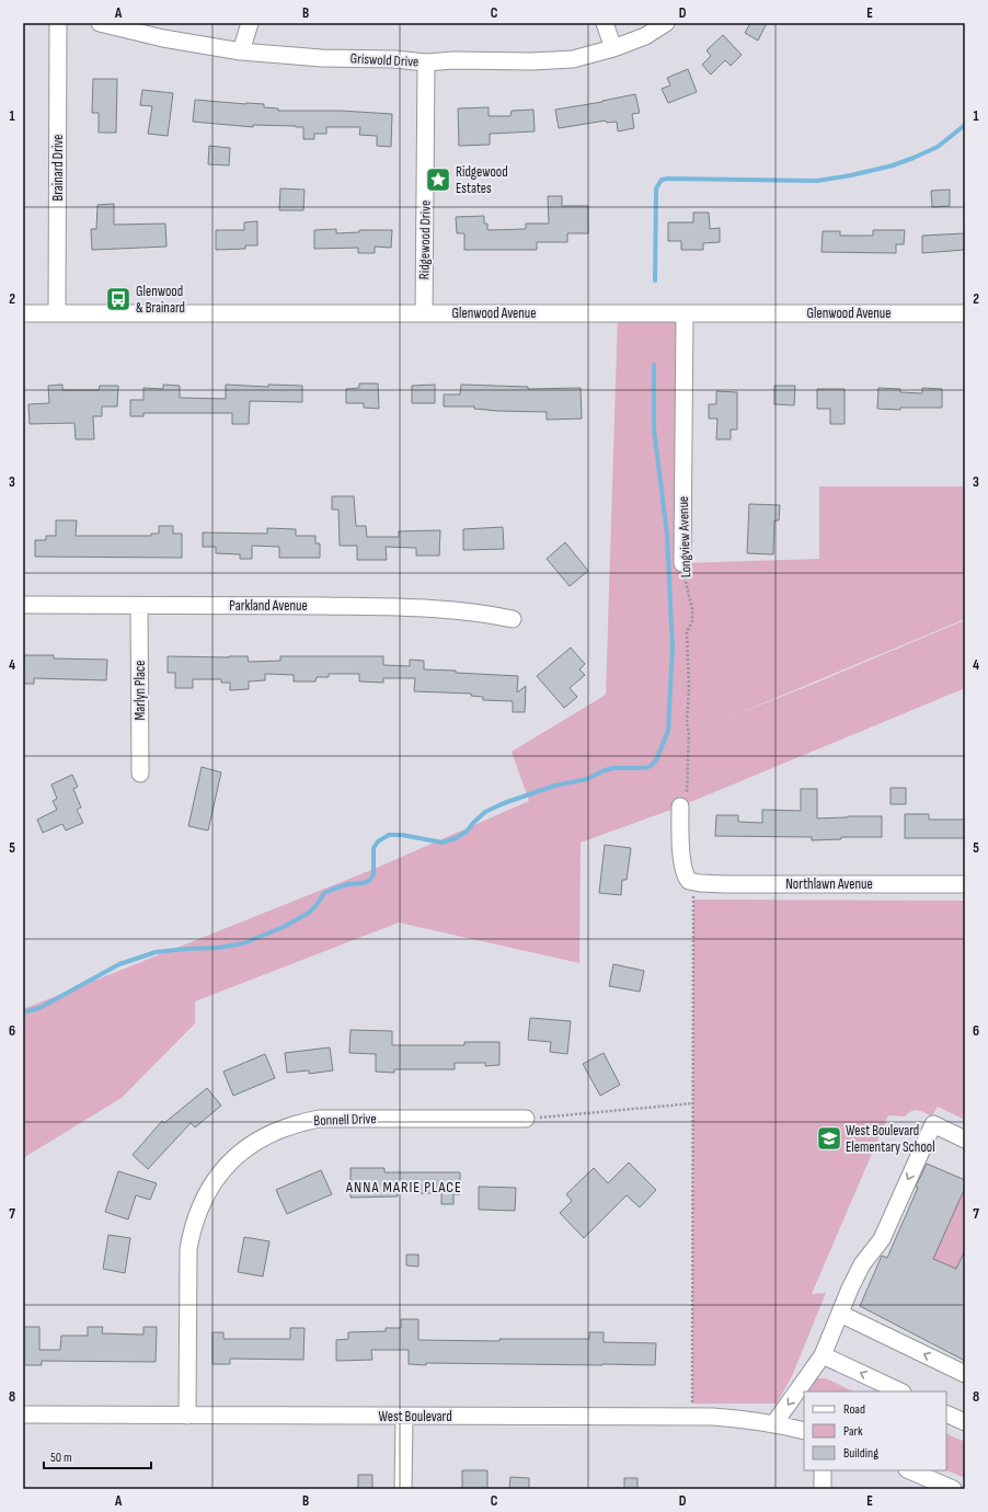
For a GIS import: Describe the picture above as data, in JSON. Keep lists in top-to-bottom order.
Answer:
{
  "streets": {
    "street": [
      "Griswold Drive",
      "Brainard Drive",
      "Ridgewood Drive",
      "Glenwood Avenue",
      "Longview Avenue",
      "Parkland Avenue",
      "Marlyn Place",
      "Northlawn Avenue",
      "Bonnell Drive",
      "West Boulevard"
    ]
  },
  "crossings": [
    ["Griswold Drive", "Ridgewood Drive"],
    ["Brainard Drive", "Glenwood Avenue"],
    ["Ridgewood Drive", "Glenwood Avenue"],
    ["Glenwood Avenue", "Longview Avenue"],
    ["Parkland Avenue", "Marlyn Place"],
    ["Bonnell Drive", "West Boulevard"]
  ],
  "districts": ["ANNA MARIE PLACE"],
  "places": {
    "place": ["Ridgewood Estates"],
    "bus stop": ["Glenwood & Brainard"],
    "school or university": ["West Boulevard Elementary School"]
  },
  "legend": ["Road", "Park", "Building"],
  "scale_bar": "50 m",
  "grid": {
    "columns": [
      "A",
      "B",
      "C",
      "D",
      "E"
    ],
    "rows": [
      "1",
      "2",
      "3",
      "4",
      "5",
      "6",
      "7",
      "8"
    ]
  }
}
